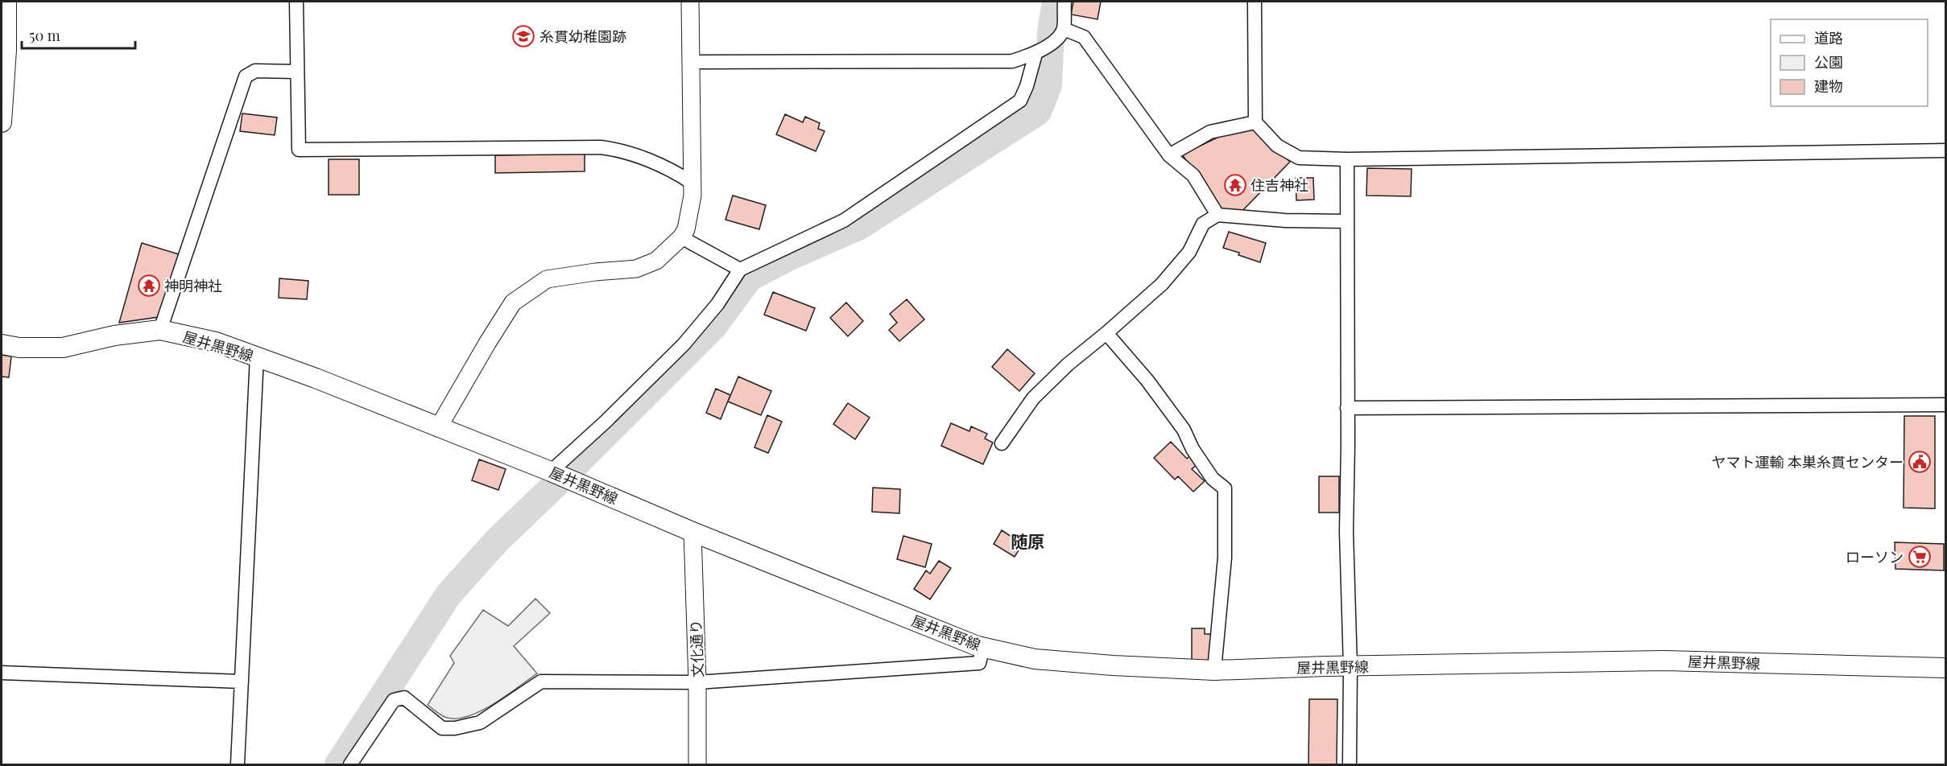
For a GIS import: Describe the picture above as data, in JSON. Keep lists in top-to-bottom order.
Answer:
{
  "streets": {
    "main road": ["屋井黒野線"],
    "street": ["文化通り"]
  },
  "crossings": [
    ["屋井黒野線", "文化通り"]
  ],
  "districts": ["随原"],
  "places": {
    "school or university": ["糸貫幼稚園跡"],
    "temple": ["住吉神社", "神明神社"],
    "public building": ["ヤマト運輸 本巣糸貫センター"],
    "supermarket": ["ローソン"]
  },
  "legend": ["道路", "公園", "建物"],
  "scale_bar": "50 m"
}
